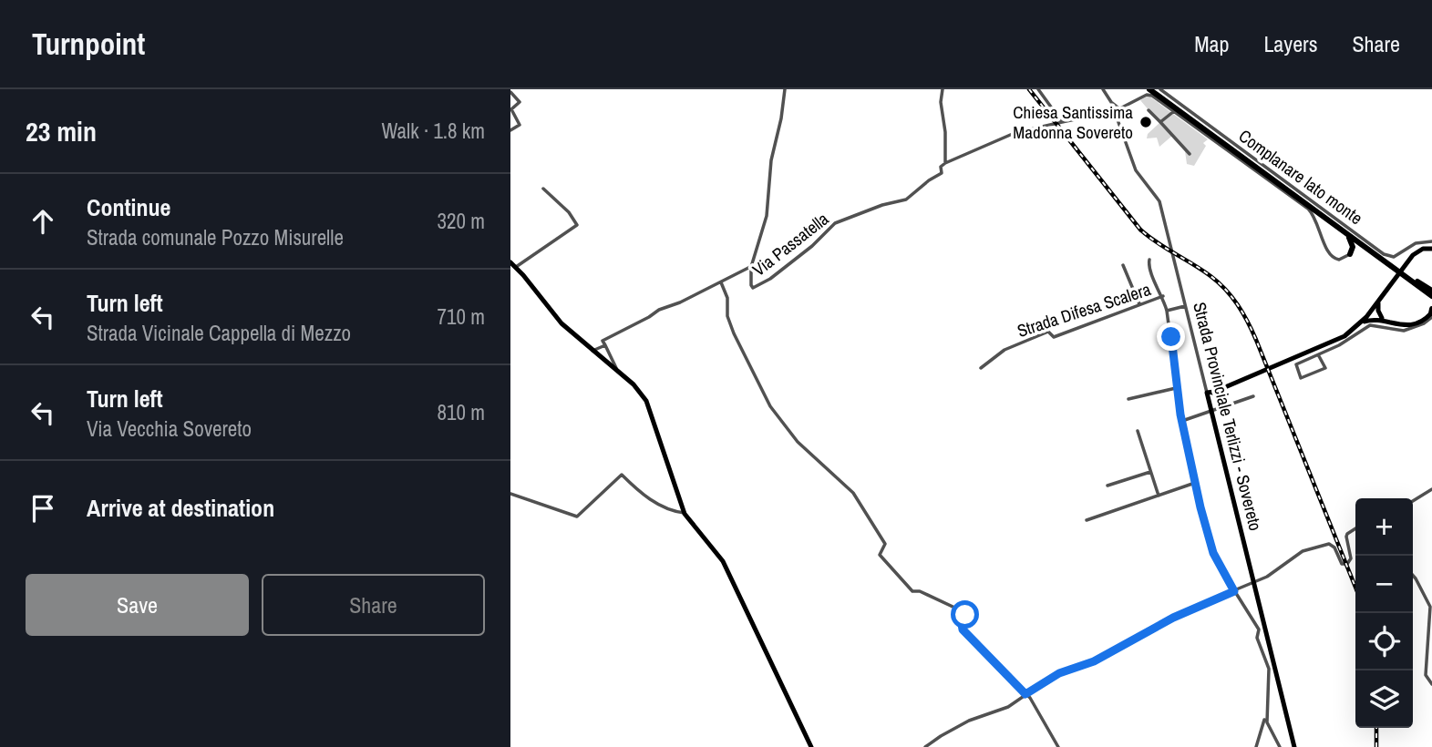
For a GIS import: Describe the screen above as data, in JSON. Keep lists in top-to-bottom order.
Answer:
{
  "streets": {
    "main road": ["Strada Provinciale Terlizzi - Sovereto"],
    "street": ["Complanare lato monte", "Via Passatella", "Strada Difesa Scalera"]
  },
  "crossings": [
    ["Via Passatella", "Strada Provinciale Terlizzi - Sovereto"]
  ],
  "places": ["Chiesa Santissima Madonna Sovereto"],
  "page": {
    "header": "Turnpoint",
    "nav": ["Map", "Layers", "Share"],
    "heading": ["23 min", "Walk · 1.8 km"],
    "list": [
      ["Continue", "Strada comunale Pozzo Misurelle", "320 m"],
      ["Turn left", "Strada Vicinale Cappella di Mezzo", "710 m"],
      ["Turn left", "Via Vecchia Sovereto", "810 m"],
      "Arrive at destination"
    ],
    "map_buttons": ["+", "−"],
    "buttons": ["Save", "Share"]
  }
}
